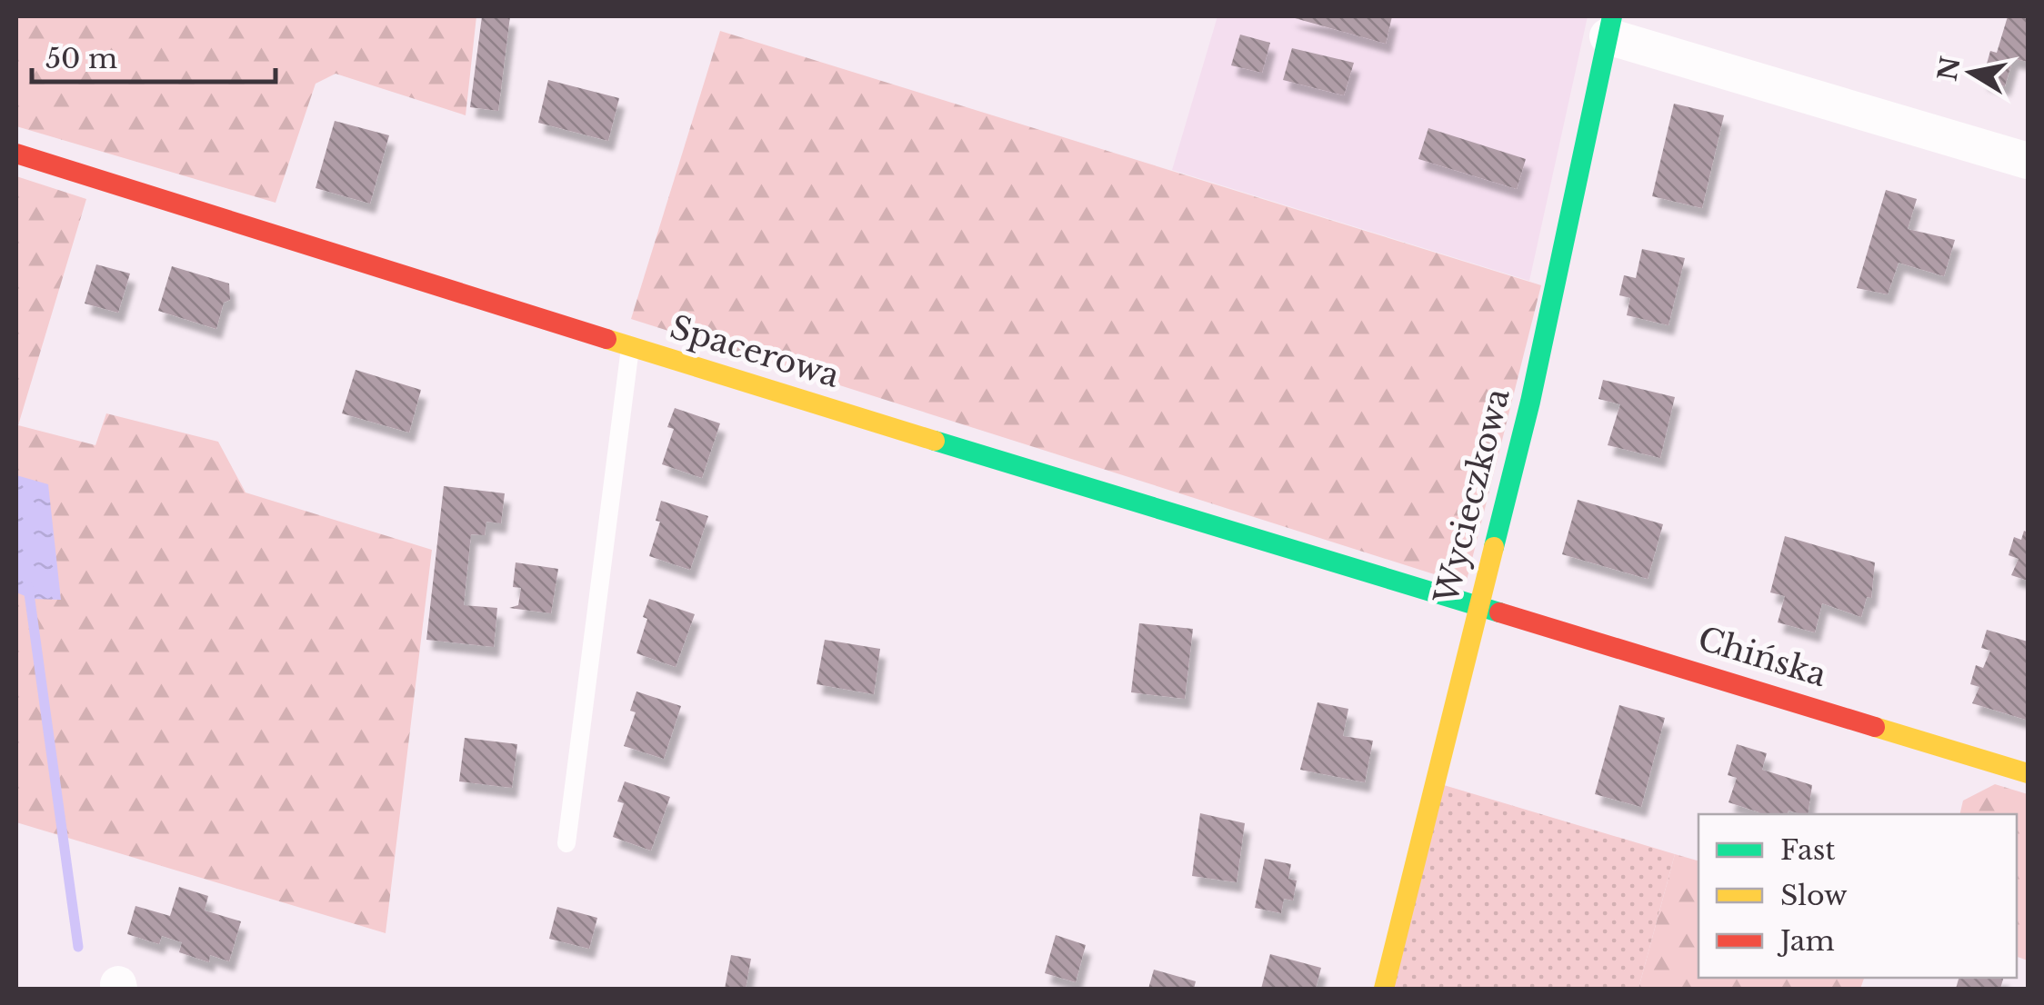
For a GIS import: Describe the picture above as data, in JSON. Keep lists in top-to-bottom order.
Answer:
{
  "streets": {
    "street": ["Spacerowa", "Wycieczkowa", "Chińska"]
  },
  "crossings": [
    ["Spacerowa", "Wycieczkowa"],
    ["Spacerowa", "Chińska"],
    ["Wycieczkowa", "Chińska"]
  ],
  "legend": ["Fast", "Slow", "Jam"],
  "scale_bar": "50 m",
  "north": "left"
}
